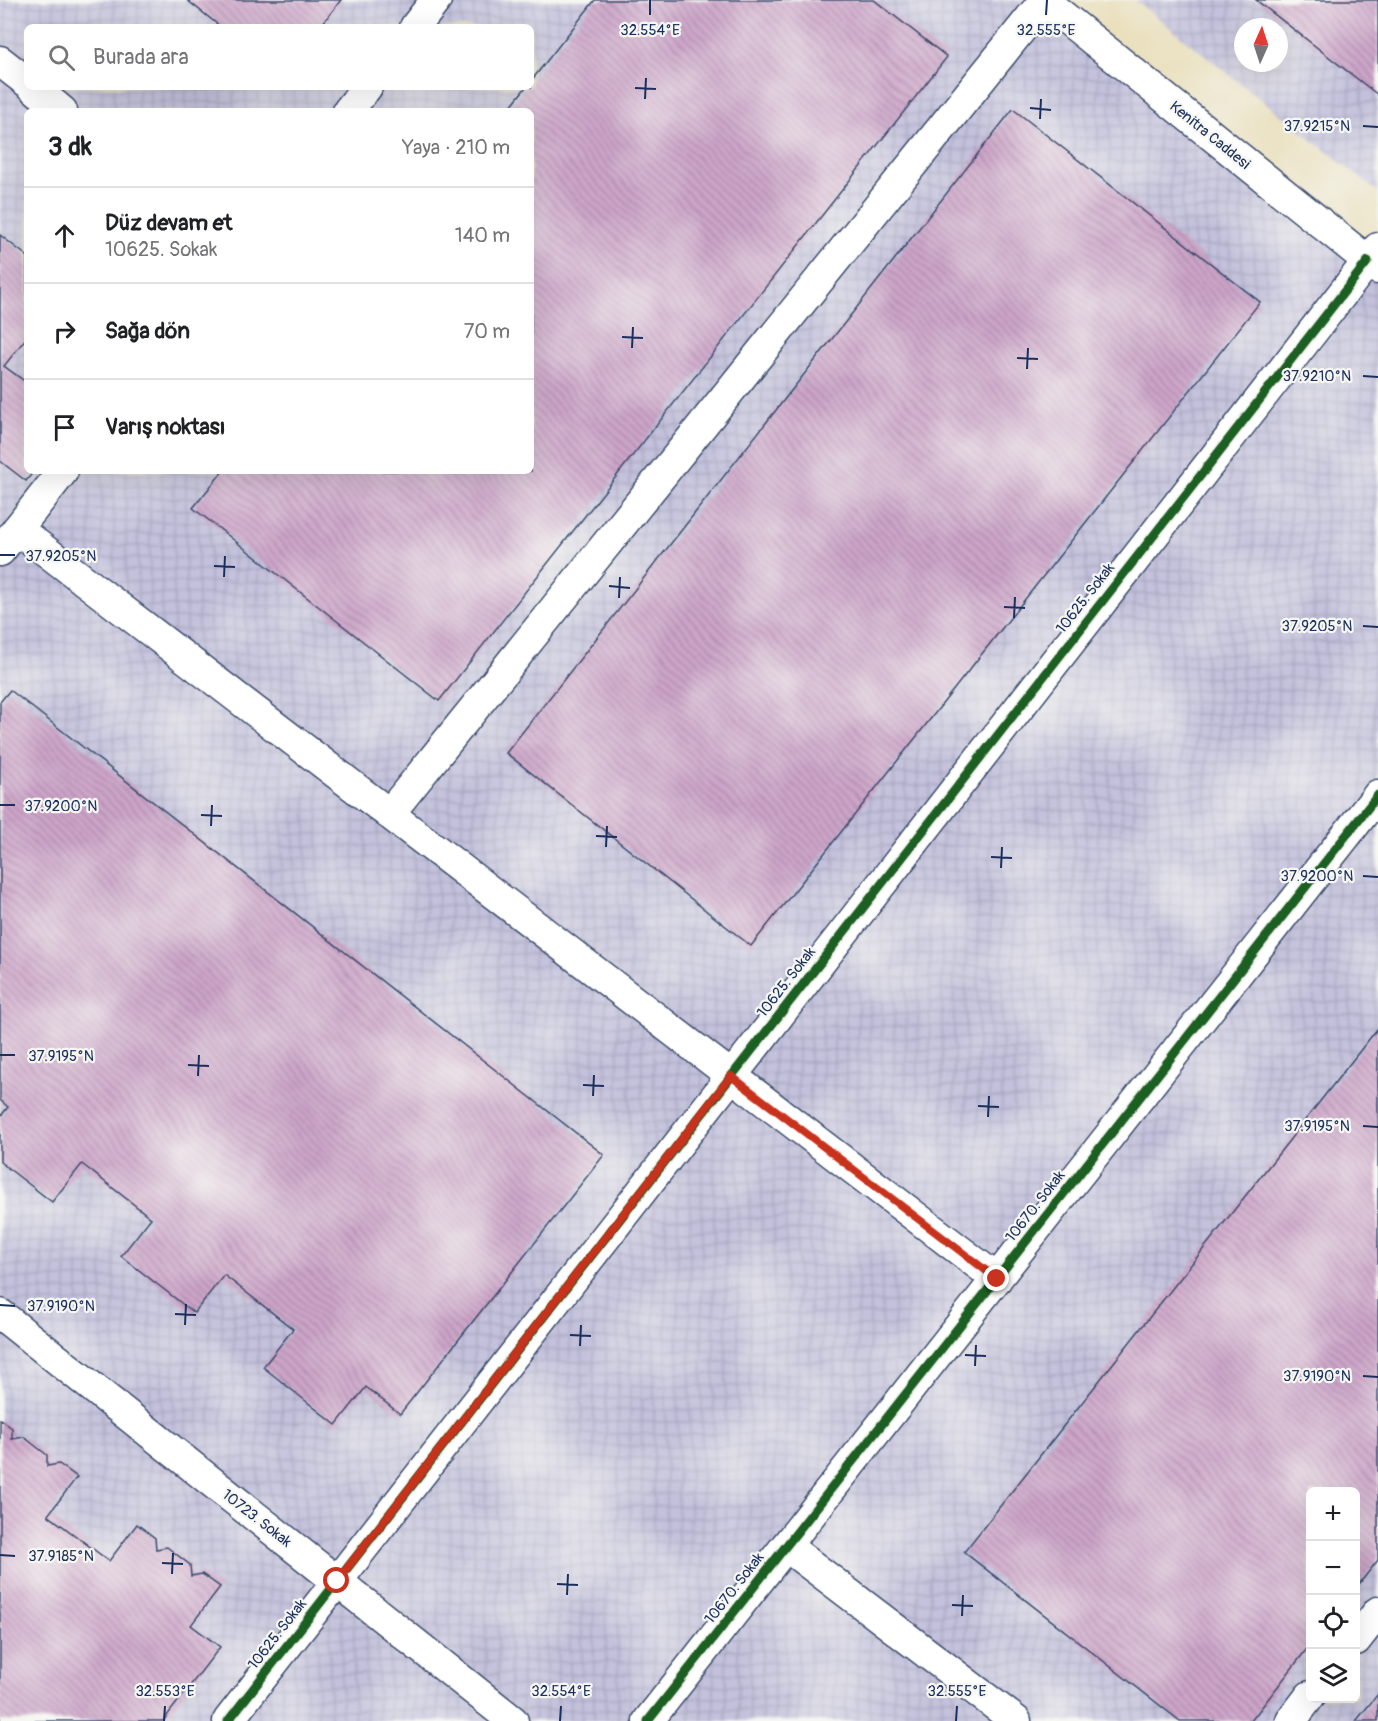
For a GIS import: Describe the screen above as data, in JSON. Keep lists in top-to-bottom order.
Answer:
{
  "streets": {
    "street": [
      "Kenitra Caddesi",
      "10625. Sokak",
      "10670. Sokak",
      "10723. Sokak"
    ]
  },
  "crossings": [
    ["Kenitra Caddesi", "10625. Sokak"],
    ["10625. Sokak", "10723. Sokak"]
  ],
  "north": "top",
  "page": {
    "search": "Burada ara",
    "heading": ["3 dk", "Yaya · 210 m"],
    "list": [
      ["Düz devam et", "10625. Sokak", "140 m"],
      ["Sağa dön", "70 m"],
      "Varış noktası"
    ],
    "map_buttons": ["+", "−"]
  },
  "coordinates": [
    "32.554°E",
    "32.555°E",
    "37.9215°N",
    "37.9210°N",
    "37.9205°N",
    "37.9200°N",
    "37.9195°N",
    "37.9190°N",
    "37.9185°N",
    "32.553°E"
  ]
}
